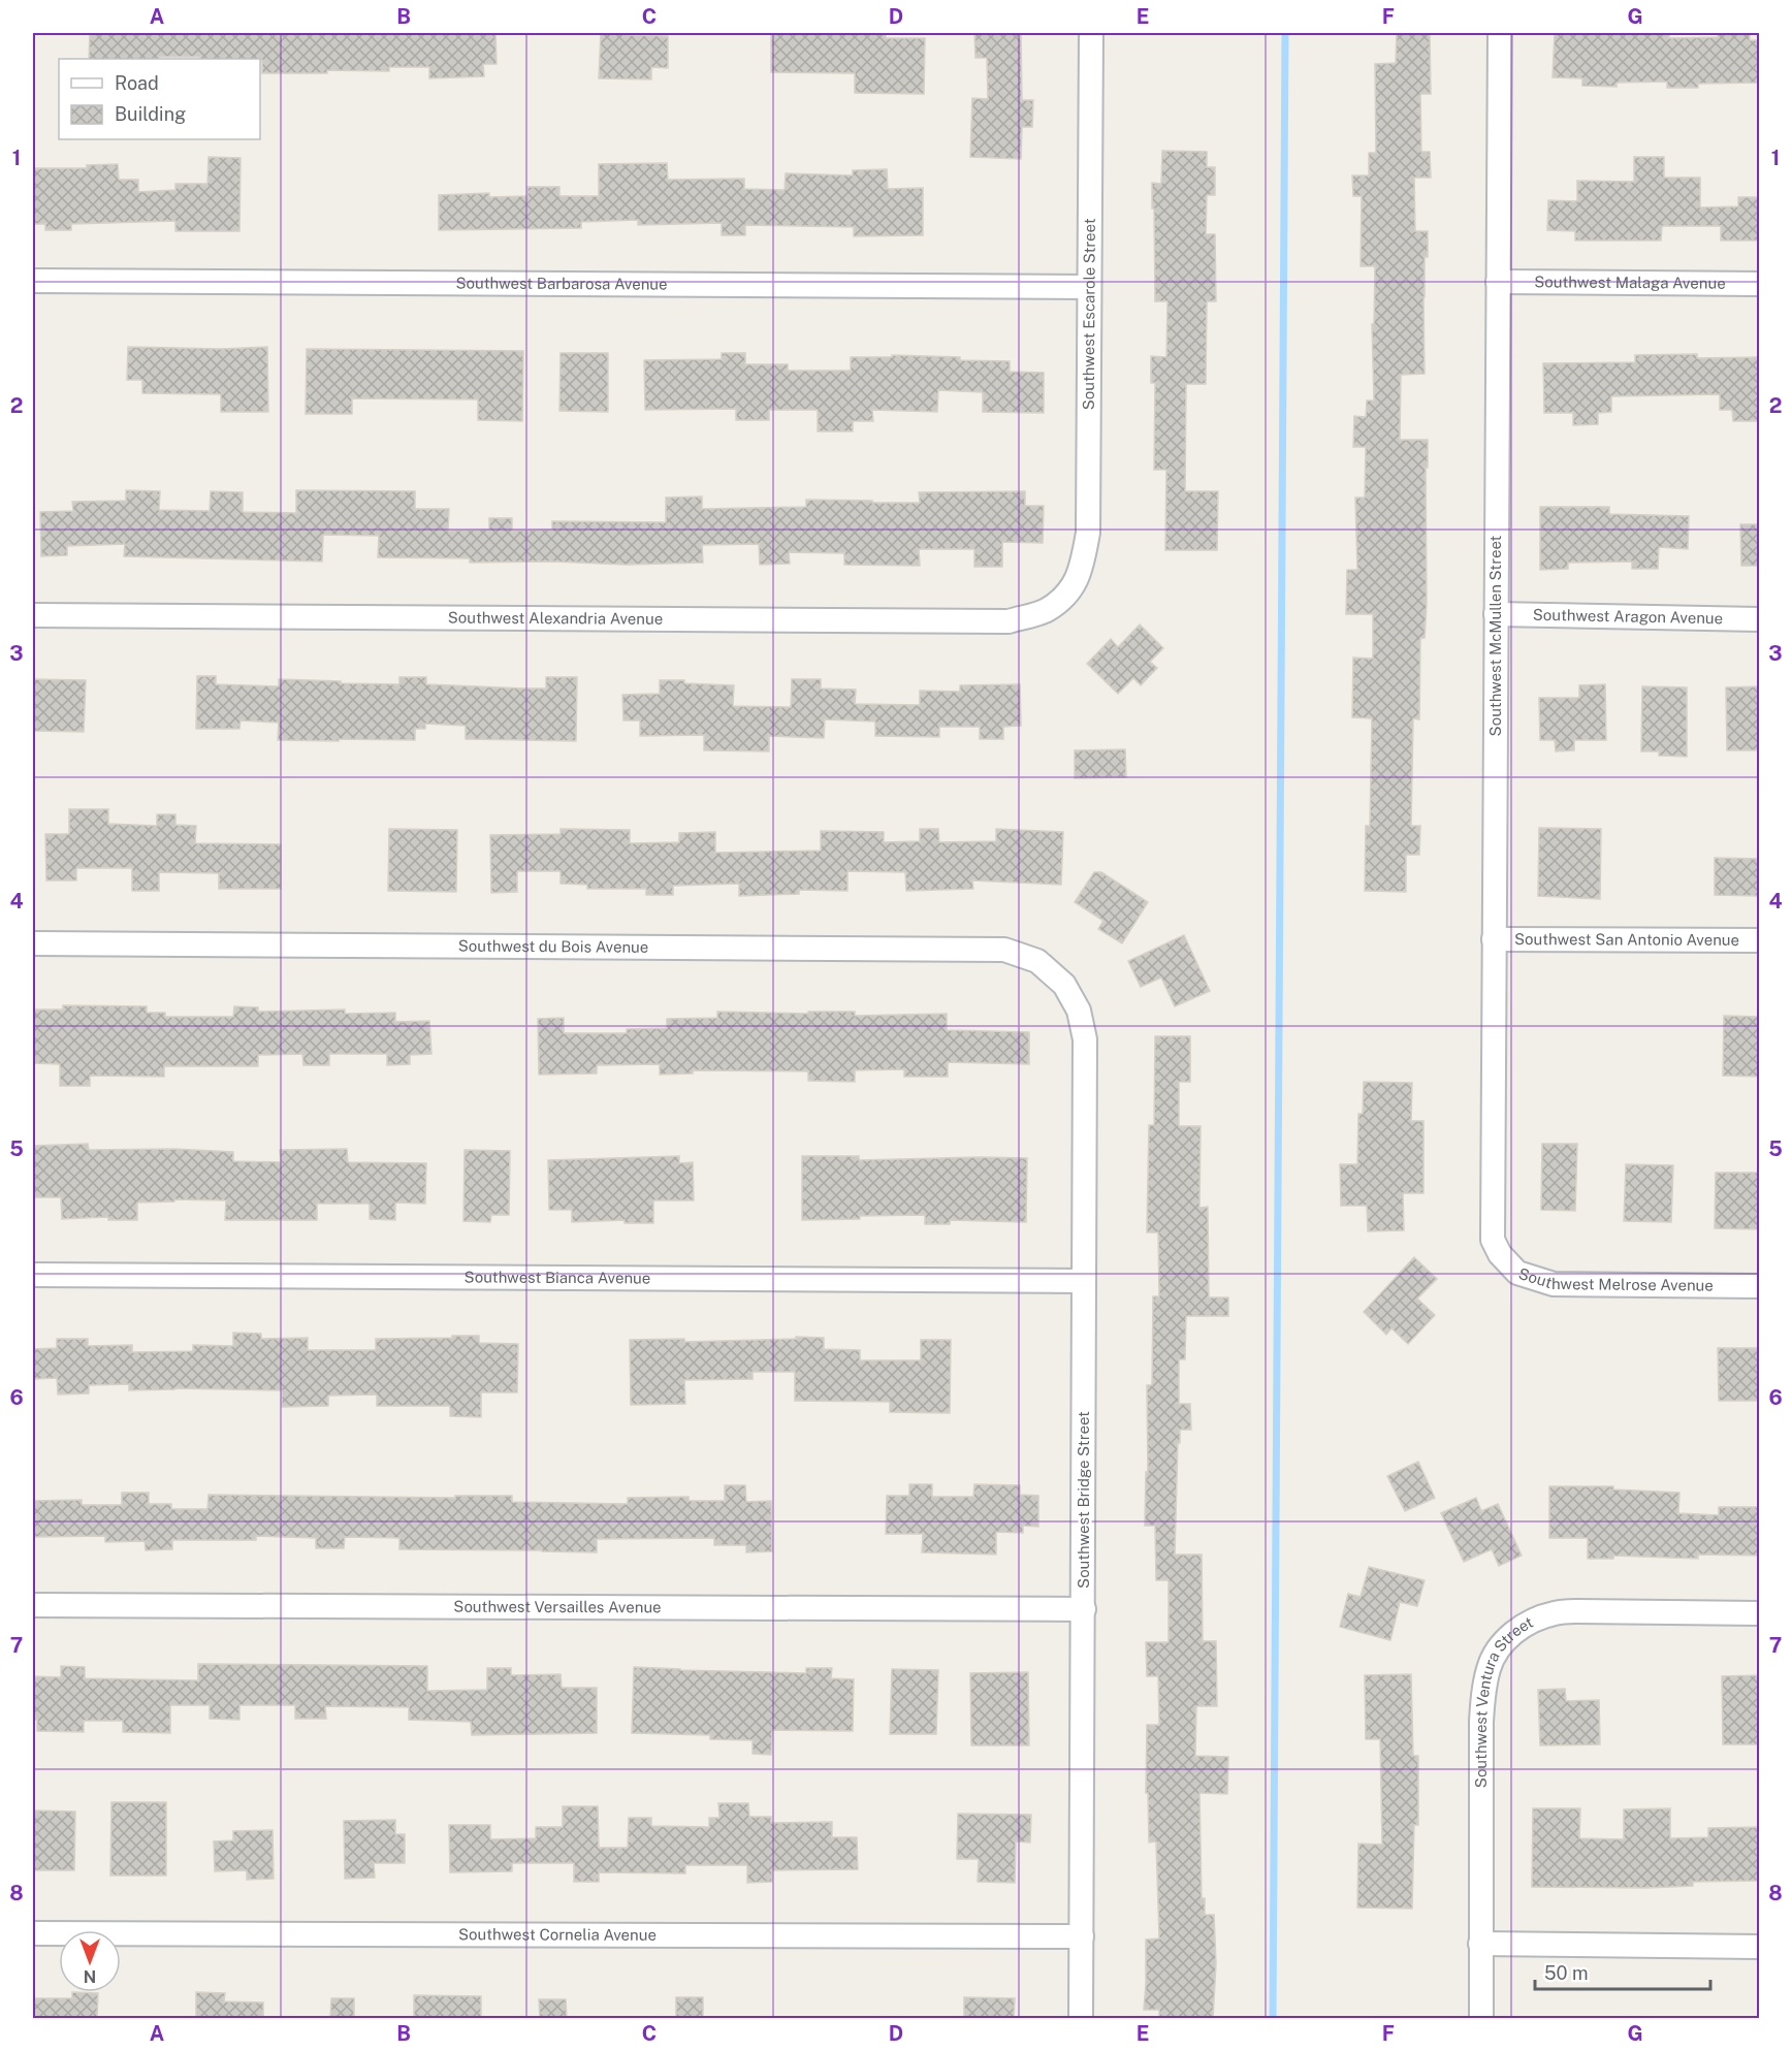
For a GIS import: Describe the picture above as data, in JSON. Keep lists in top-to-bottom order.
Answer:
{
  "streets": {
    "street": [
      "Southwest Malaga Avenue",
      "Southwest Barbarosa Avenue",
      "Southwest Escarole Street",
      "Southwest Aragon Avenue",
      "Southwest Alexandria Avenue",
      "Southwest McMullen Street",
      "Southwest San Antonio Avenue",
      "Southwest du Bois Avenue",
      "Southwest Bianca Avenue",
      "Southwest Melrose Avenue",
      "Southwest Bridge Street",
      "Southwest Versailles Avenue",
      "Southwest Ventura Street",
      "Southwest Cornelia Avenue"
    ]
  },
  "crossings": [
    ["Southwest Malaga Avenue", "Southwest McMullen Street"],
    ["Southwest Barbarosa Avenue", "Southwest Escarole Street"],
    ["Southwest Escarole Street", "Southwest Alexandria Avenue"],
    ["Southwest Aragon Avenue", "Southwest McMullen Street"],
    ["Southwest McMullen Street", "Southwest San Antonio Avenue"],
    ["Southwest McMullen Street", "Southwest Melrose Avenue"],
    ["Southwest du Bois Avenue", "Southwest Bridge Street"],
    ["Southwest Bianca Avenue", "Southwest Bridge Street"],
    ["Southwest Bridge Street", "Southwest Versailles Avenue"],
    ["Southwest Bridge Street", "Southwest Cornelia Avenue"]
  ],
  "legend": ["Road", "Building"],
  "scale_bar": "50 m",
  "north": "bottom",
  "grid": {
    "columns": [
      "A",
      "B",
      "C",
      "D",
      "E",
      "F",
      "G"
    ],
    "rows": [
      "1",
      "2",
      "3",
      "4",
      "5",
      "6",
      "7",
      "8"
    ]
  }
}
